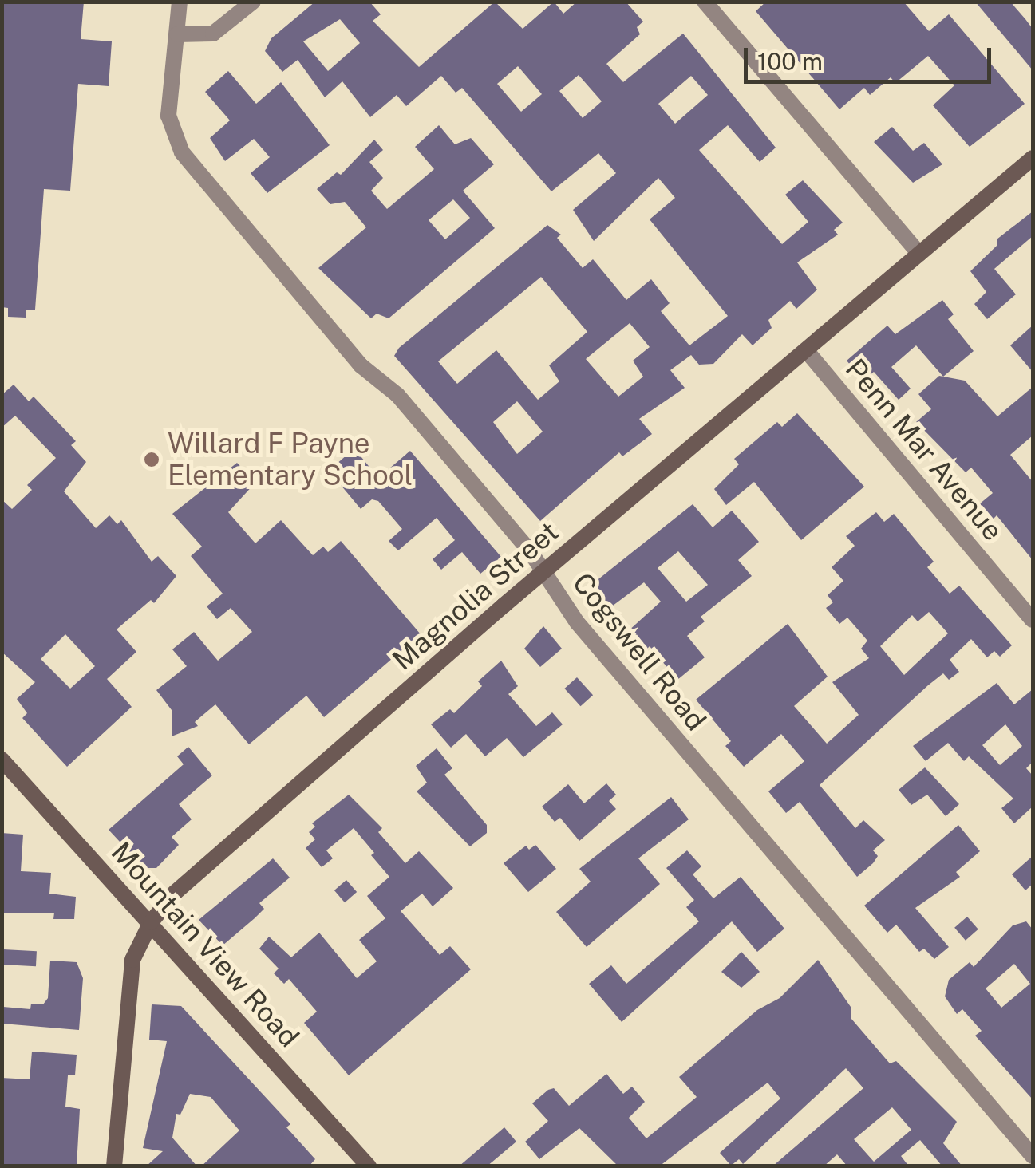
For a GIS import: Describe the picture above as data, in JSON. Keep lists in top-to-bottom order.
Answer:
{
  "streets": {
    "street": [
      "Penn Mar Avenue",
      "Magnolia Street",
      "Cogswell Road",
      "Mountain View Road"
    ]
  },
  "crossings": [
    ["Penn Mar Avenue", "Magnolia Street"],
    ["Magnolia Street", "Cogswell Road"],
    ["Magnolia Street", "Mountain View Road"]
  ],
  "places": ["Willard F Payne Elementary School"],
  "scale_bar": "100 m"
}
